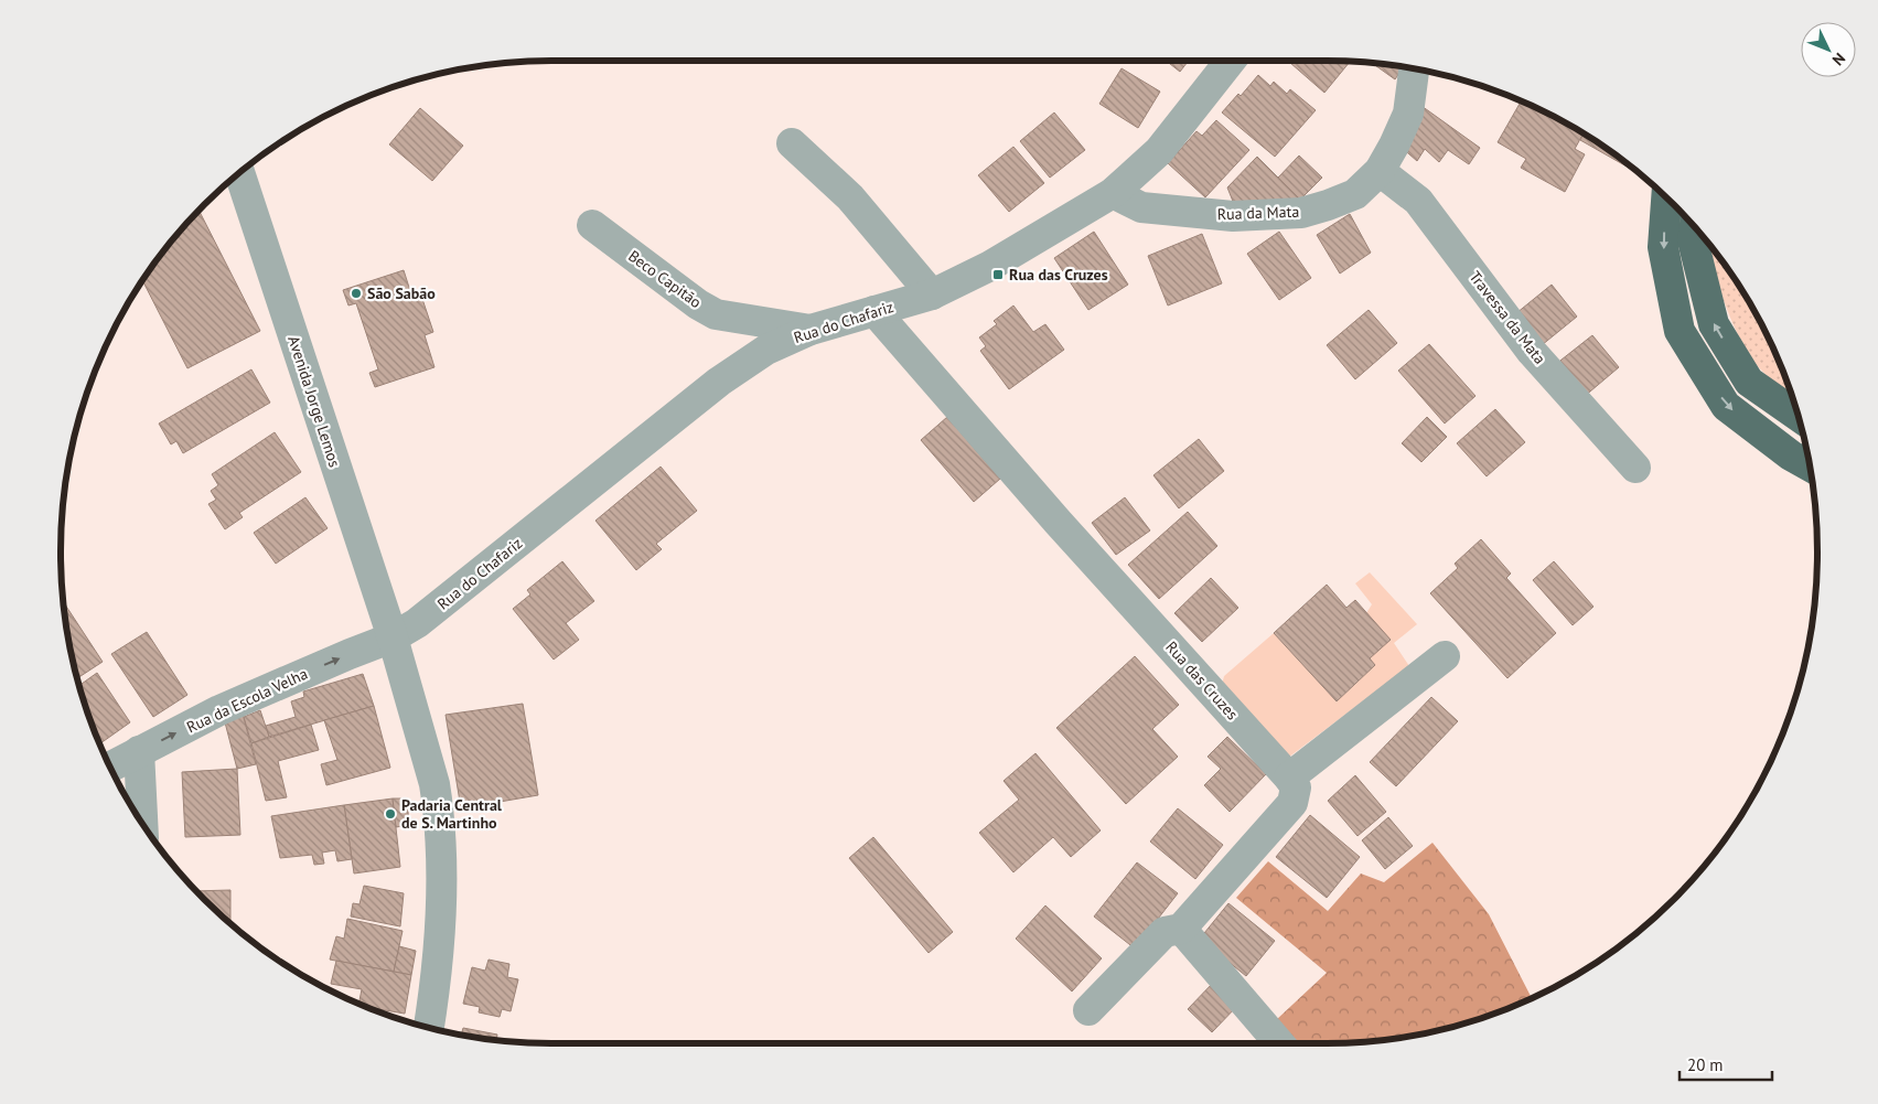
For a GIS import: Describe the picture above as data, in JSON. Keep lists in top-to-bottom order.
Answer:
{
  "streets": {
    "street": [
      "Rua da Mata",
      "Beco Capitão",
      "Travessa da Mata",
      "Rua do Chafariz",
      "Avenida Jorge Lemos",
      "Rua das Cruzes",
      "Rua da Escola Velha"
    ]
  },
  "crossings": [
    ["Rua da Mata", "Travessa da Mata"],
    ["Rua da Mata", "Rua do Chafariz"],
    ["Beco Capitão", "Rua do Chafariz"],
    ["Rua do Chafariz", "Avenida Jorge Lemos"],
    ["Rua do Chafariz", "Rua das Cruzes"],
    ["Rua do Chafariz", "Rua da Escola Velha"],
    ["Avenida Jorge Lemos", "Rua da Escola Velha"]
  ],
  "one_way": ["Rua da Escola Velha"],
  "places": {
    "transit": ["Rua das Cruzes"],
    "other": ["São Sabão", "Padaria Central de S. Martinho"]
  },
  "scale_bar": "20 m",
  "north": "bottom right"
}
